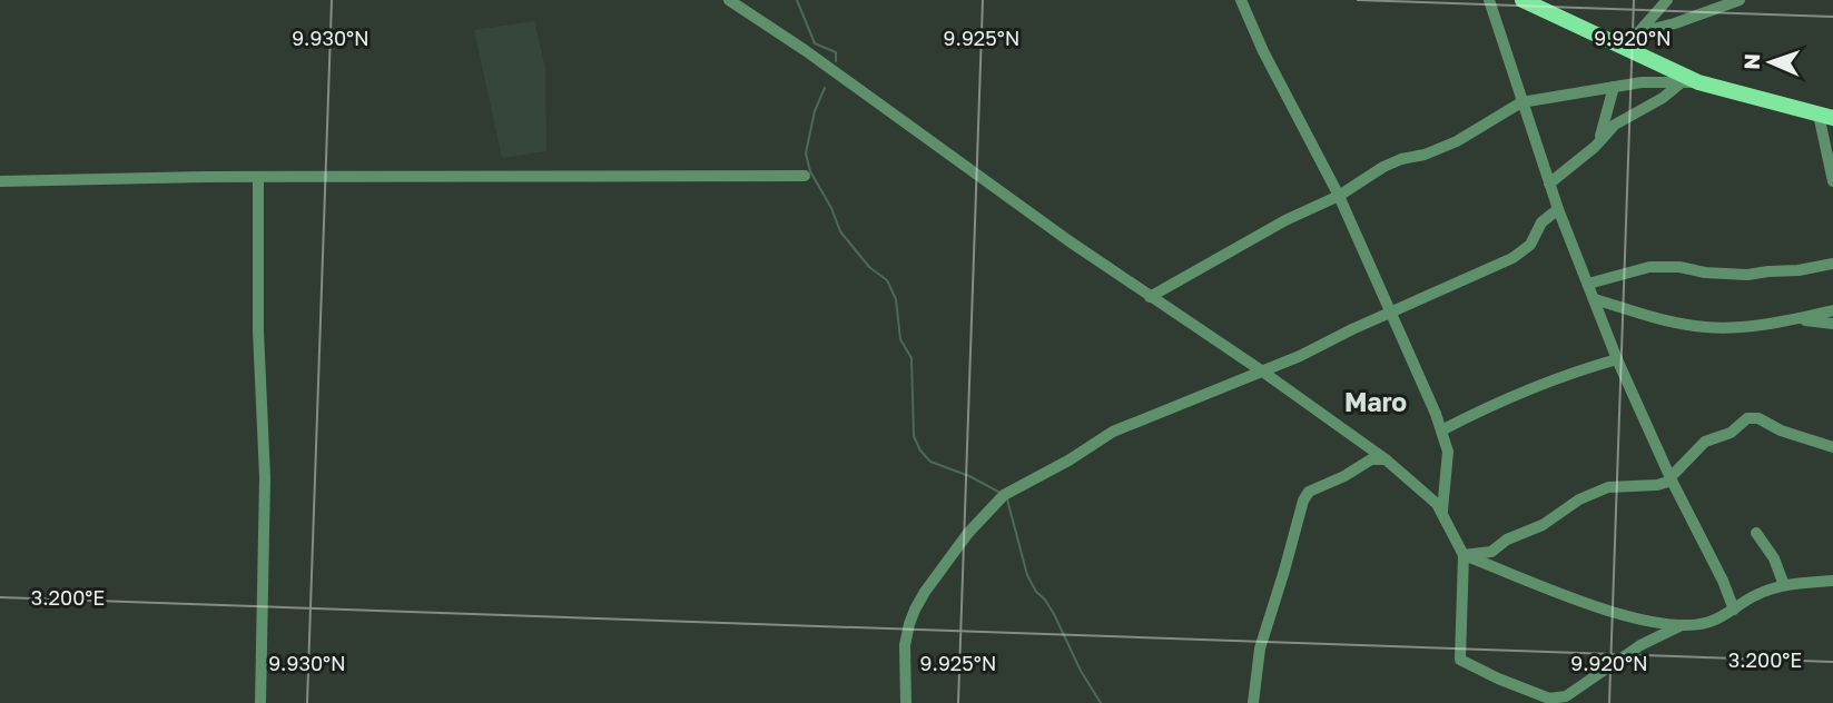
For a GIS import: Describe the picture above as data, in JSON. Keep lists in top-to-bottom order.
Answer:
{
  "districts": ["Maro"],
  "north": "left",
  "coordinates": [
    "9.930°N",
    "9.925°N",
    "9.920°N",
    "3.200°E"
  ]
}
